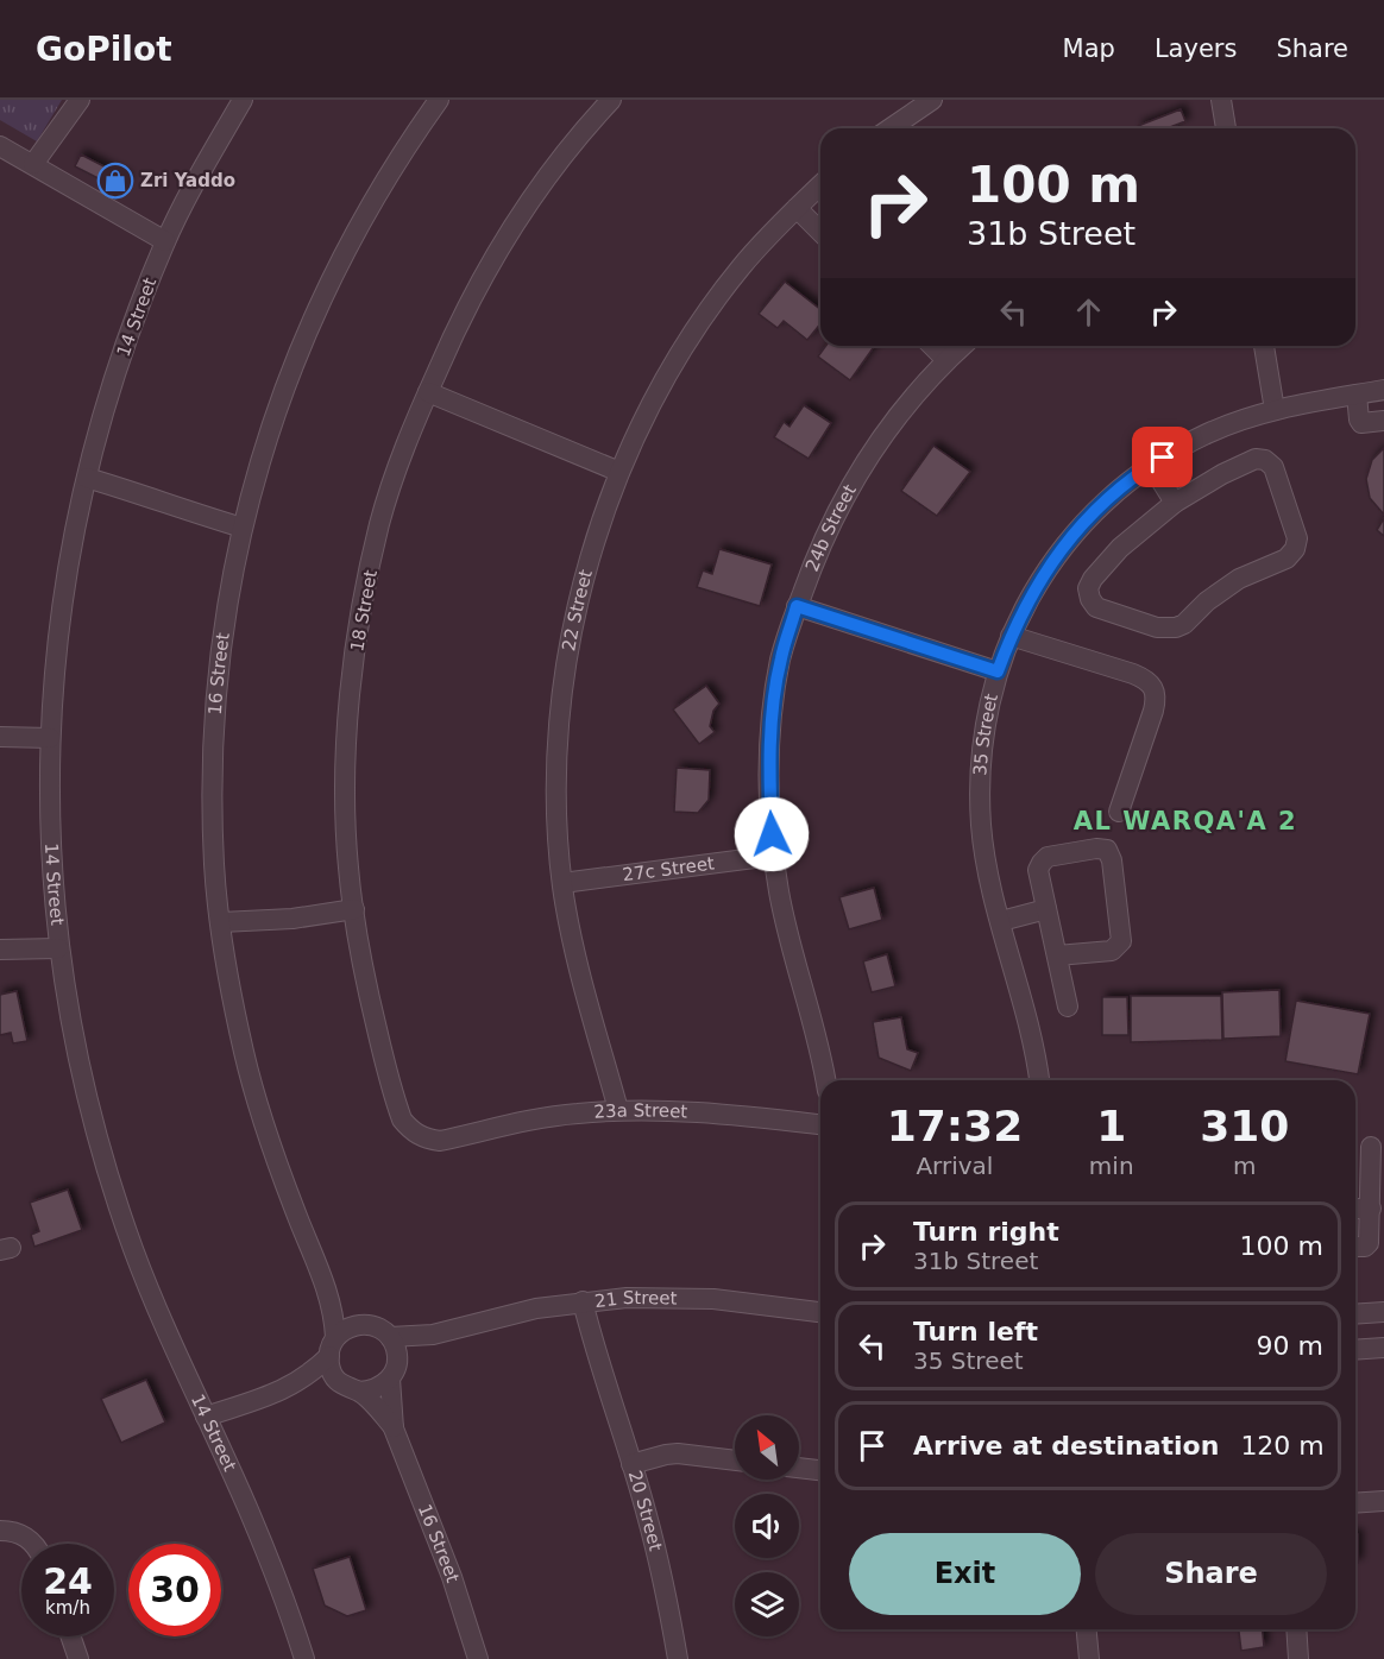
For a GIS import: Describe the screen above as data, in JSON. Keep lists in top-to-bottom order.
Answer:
{
  "streets": {
    "street": [
      "14 Street",
      "24b Street",
      "18 Street",
      "22 Street",
      "16 Street",
      "35 Street",
      "27c Street",
      "23a Street",
      "21 Street",
      "20 Street"
    ]
  },
  "crossings": [
    ["24b Street", "27c Street"],
    ["18 Street", "23a Street"],
    ["22 Street", "27c Street"],
    ["22 Street", "23a Street"],
    ["16 Street", "21 Street"],
    ["21 Street", "20 Street"]
  ],
  "districts": ["AL WARQA'A 2"],
  "places": {
    "shop": ["Zri Yaddo"]
  },
  "north": "top left",
  "page": {
    "header": "GoPilot",
    "nav": ["Map", "Layers", "Share"],
    "turn": ["100 m", "31b Street"],
    "eta": [
      "17:32",
      "Arrival",
      "1",
      "min",
      "310",
      "m"
    ],
    "list": [
      {
        "name": "Turn right",
        "note": "31b Street",
        "value": "100 m"
      },
      {
        "name": "Turn left",
        "note": "35 Street",
        "value": "90 m"
      },
      {
        "name": "Arrive at destination",
        "value": "120 m"
      }
    ],
    "buttons": ["Exit", "Share"],
    "speed": "24 km/h",
    "limit": "30"
  }
}
